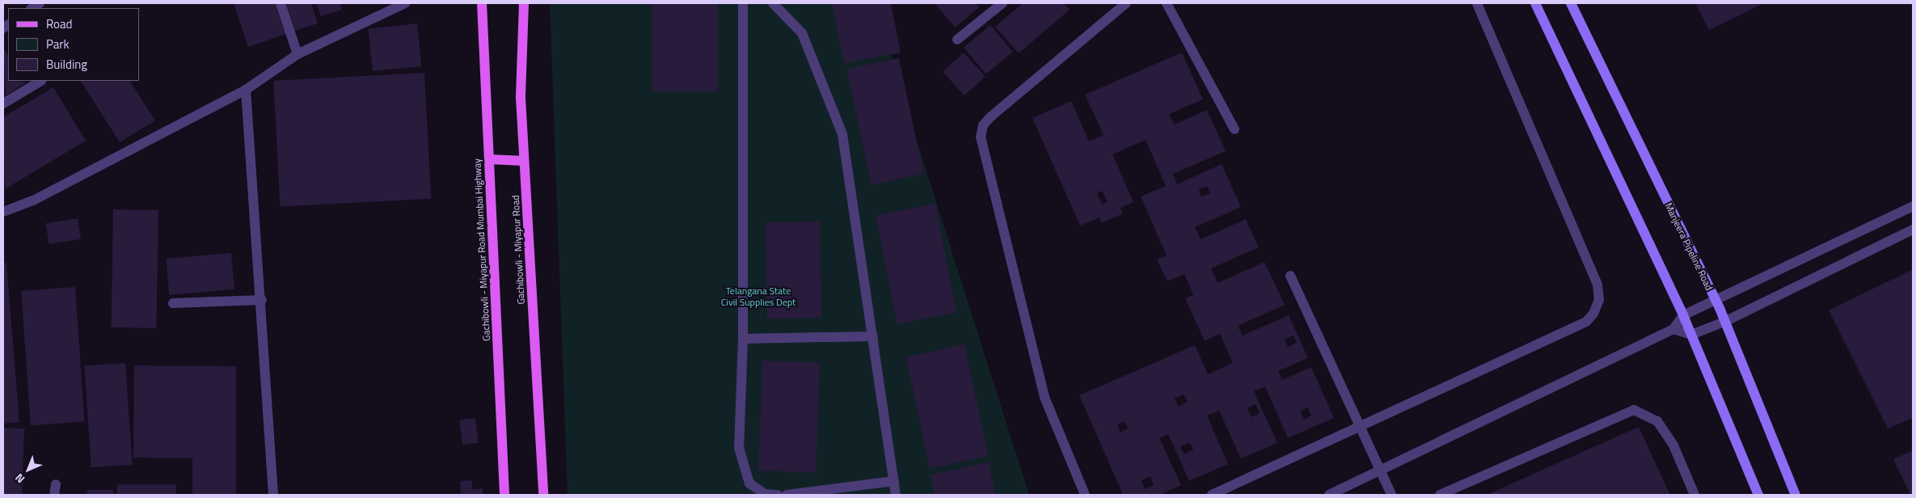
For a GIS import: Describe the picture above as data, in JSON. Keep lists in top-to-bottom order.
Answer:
{
  "streets": {
    "main road": ["Manjeera Pipeline Road", "Gachibowli - Miyapur Road Mumbai Highway", "Gachibowli - Miyapur Road"]
  },
  "parks": ["Telangana State Civil Supplies Dept"],
  "legend": ["Road", "Park", "Building"],
  "north": "bottom left"
}
